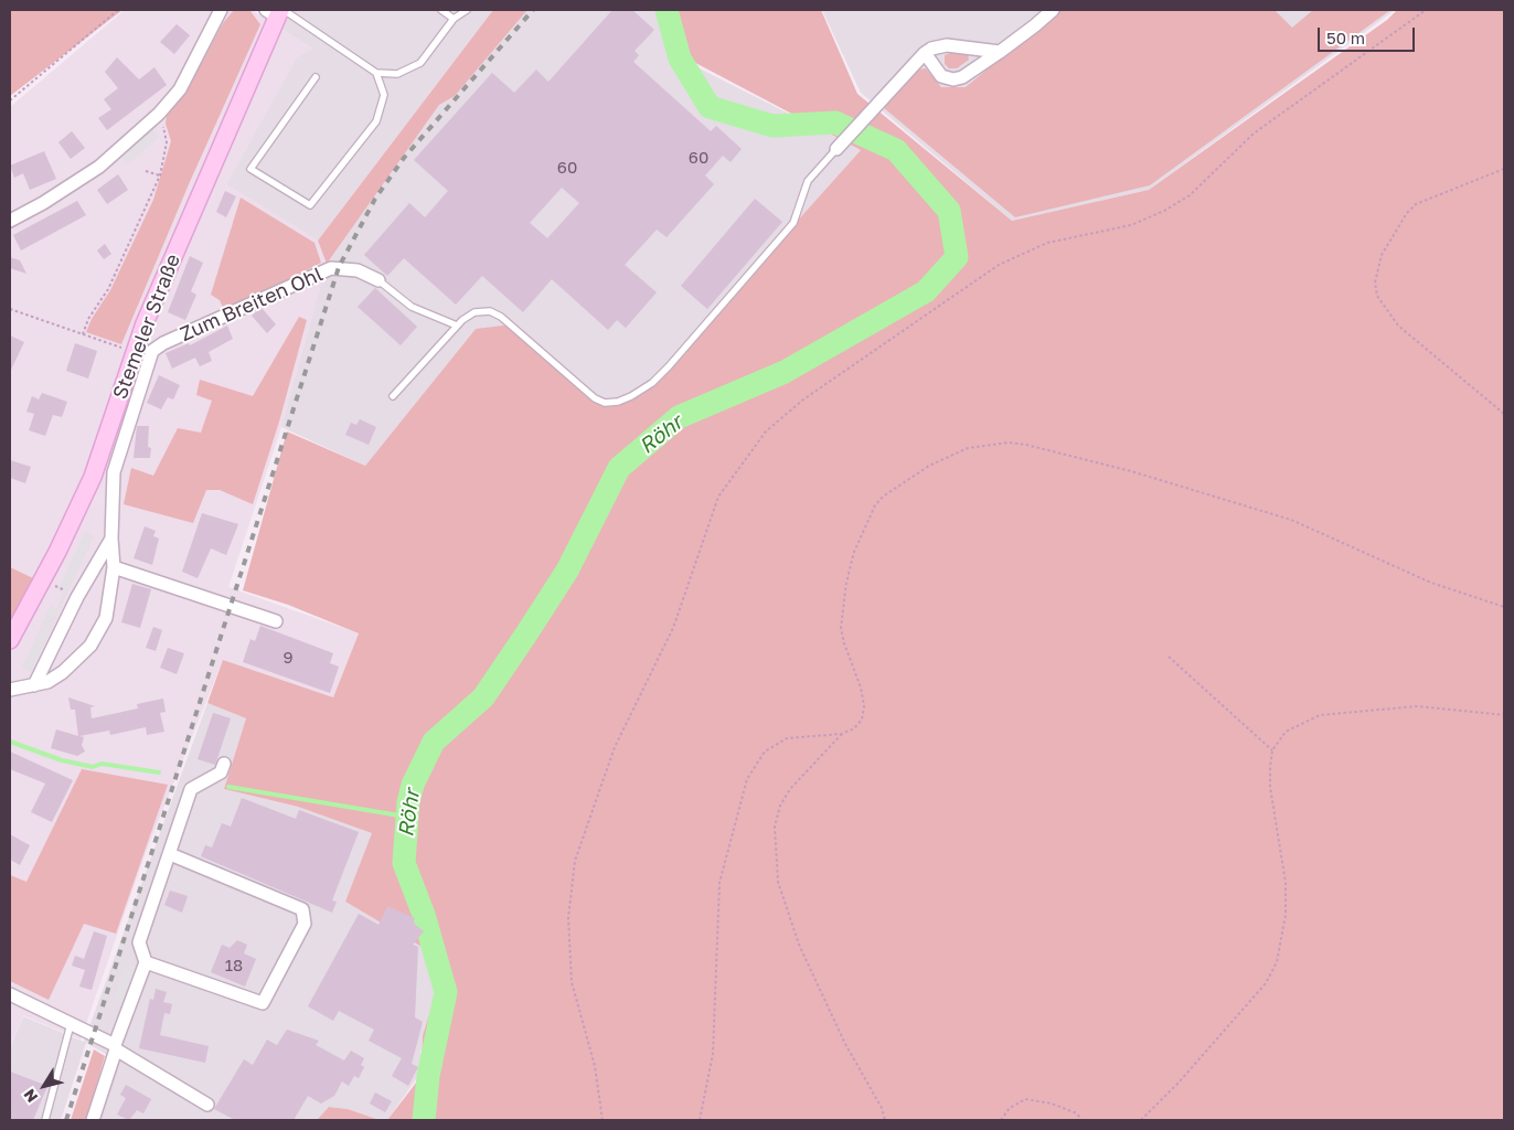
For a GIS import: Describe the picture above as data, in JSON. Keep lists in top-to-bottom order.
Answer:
{
  "streets": {
    "main road": ["Stemeler Straße"],
    "street": ["Zum Breiten Ohl"]
  },
  "water": ["Röhr"],
  "house_numbers": [
    "60",
    "60",
    "9",
    "18"
  ],
  "scale_bar": "50 m",
  "north": "bottom left"
}
